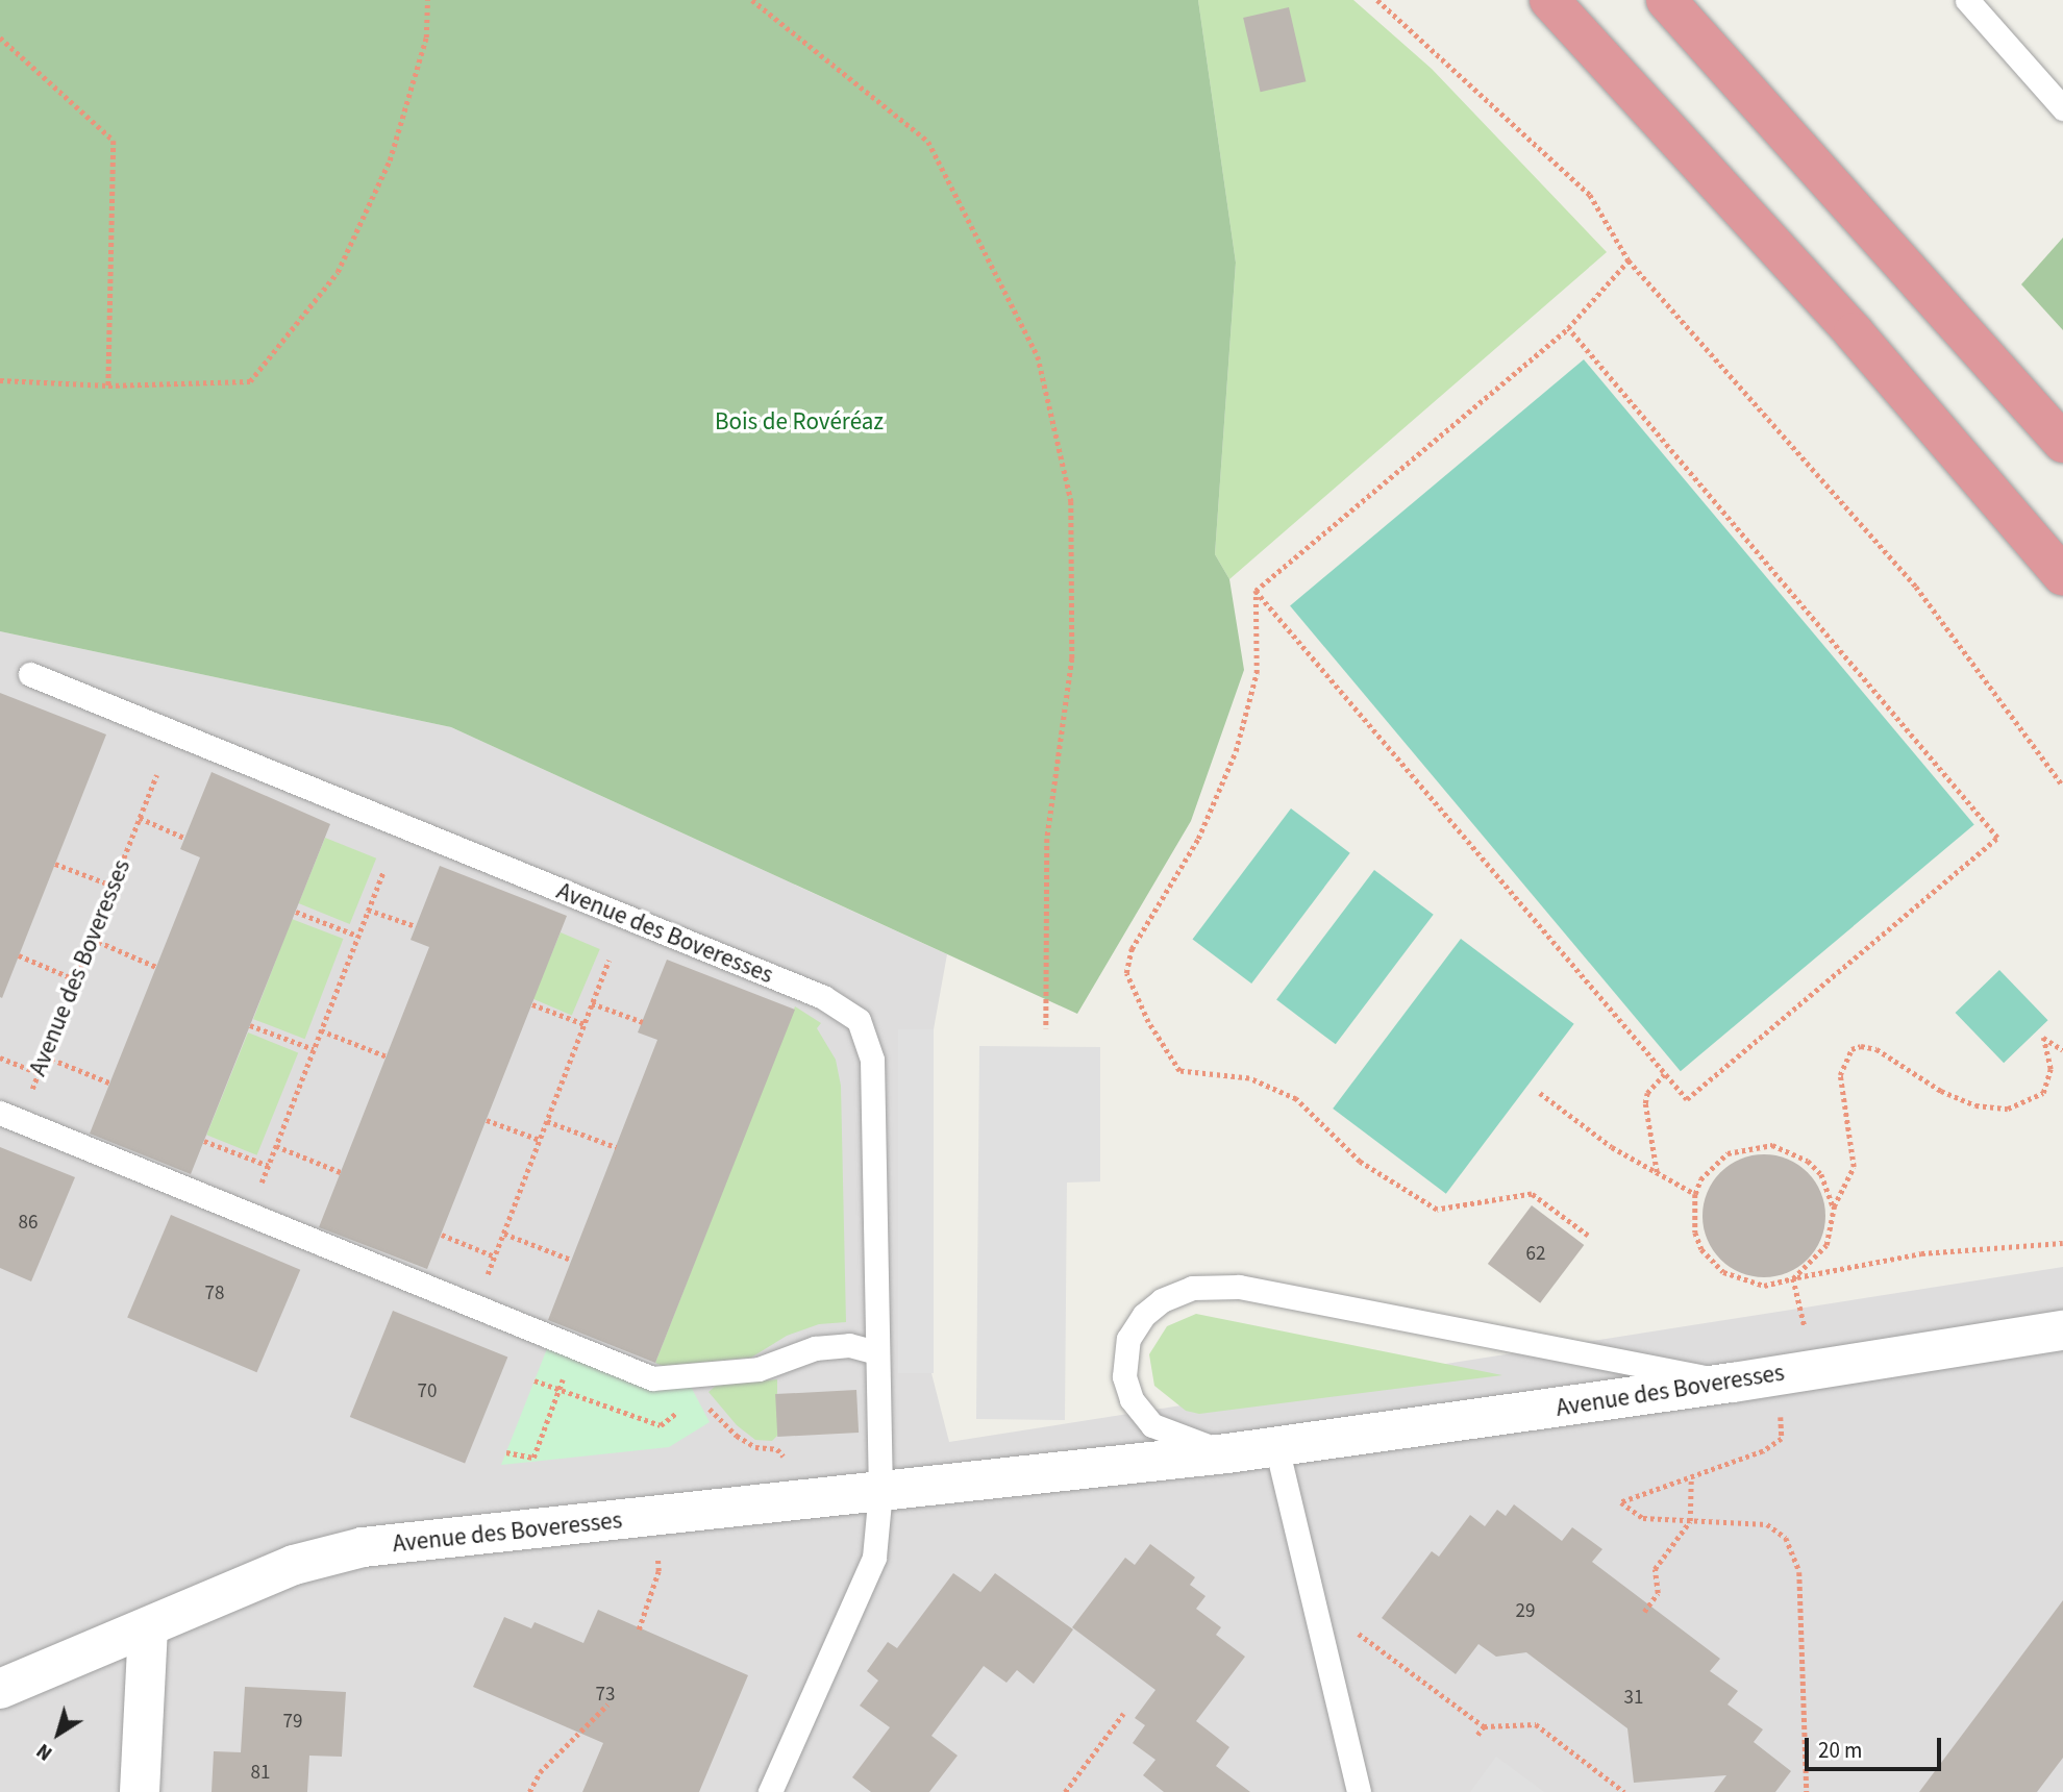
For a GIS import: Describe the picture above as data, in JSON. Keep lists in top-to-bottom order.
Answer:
{
  "streets": {
    "street": ["Avenue des Boveresses"]
  },
  "parks": ["Bois de Rovéréaz"],
  "house_numbers": [
    "86",
    "62",
    "78",
    "70",
    "29",
    "73",
    "31",
    "79",
    "81"
  ],
  "scale_bar": "20 m",
  "north": "bottom left"
}
